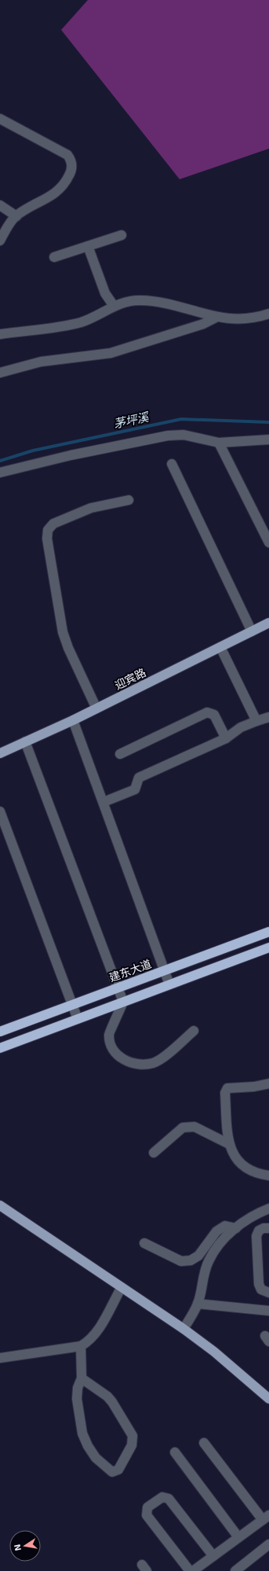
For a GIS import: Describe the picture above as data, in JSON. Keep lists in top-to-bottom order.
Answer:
{
  "streets": {
    "highway": ["建东大道"],
    "main road": ["迎宾路"]
  },
  "water": ["茅坪溪"],
  "north": "left"
}
